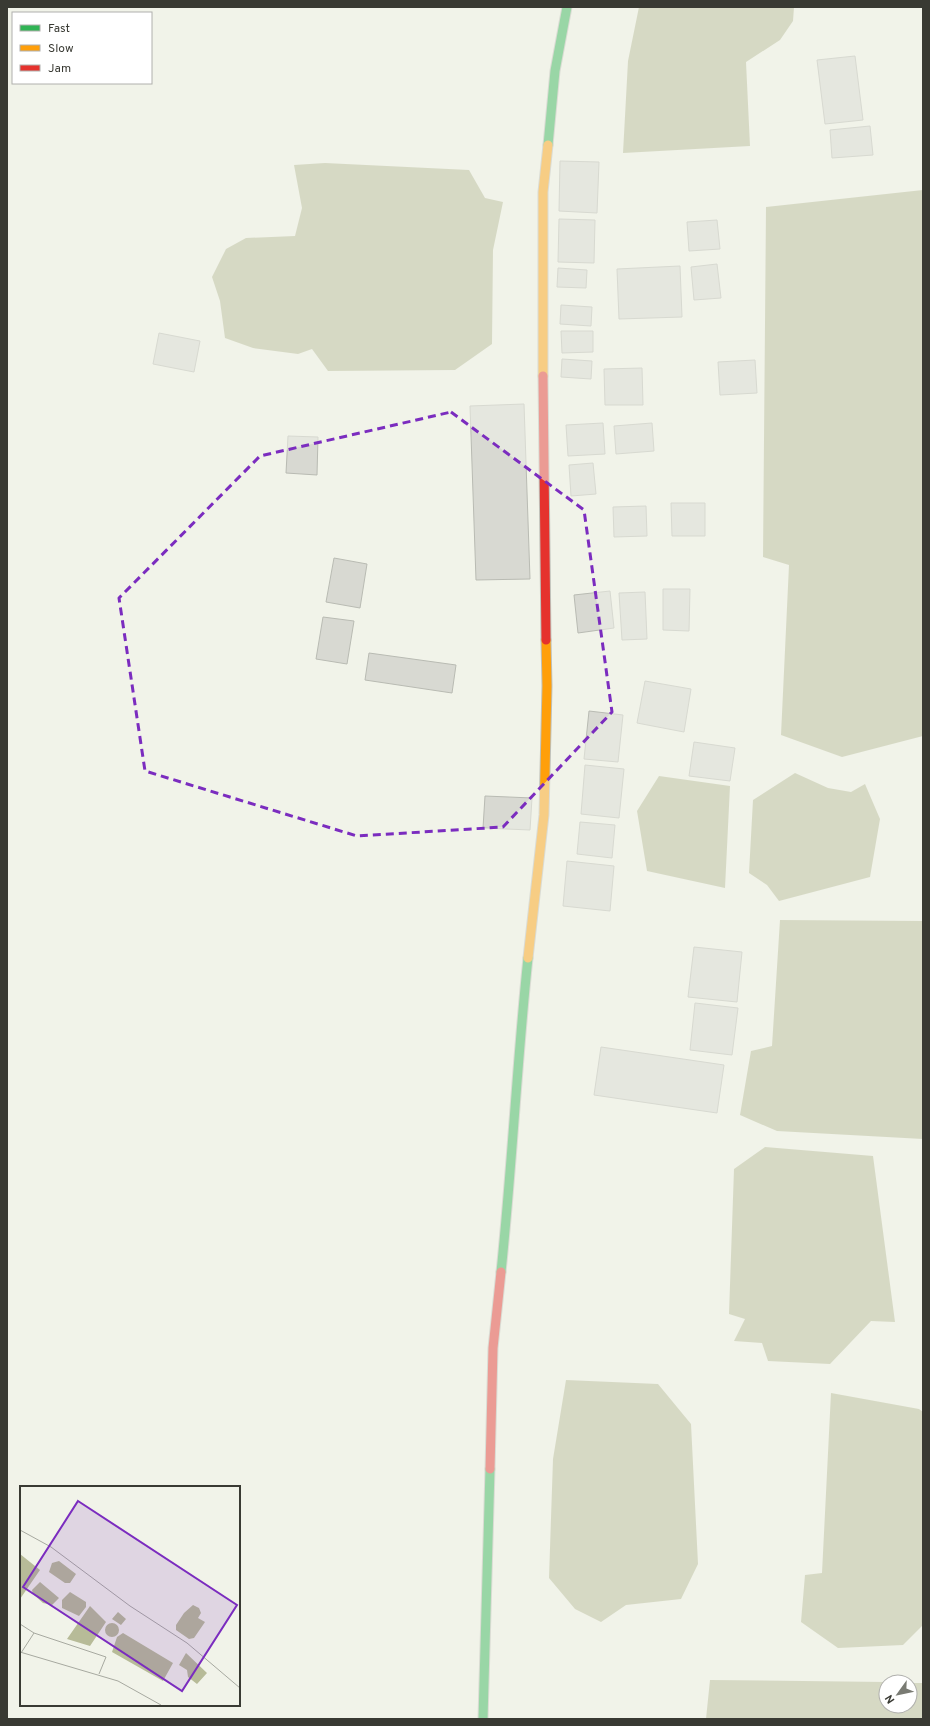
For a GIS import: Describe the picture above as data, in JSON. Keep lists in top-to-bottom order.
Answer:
{
  "legend": ["Fast", "Slow", "Jam"],
  "north": "bottom left"
}
